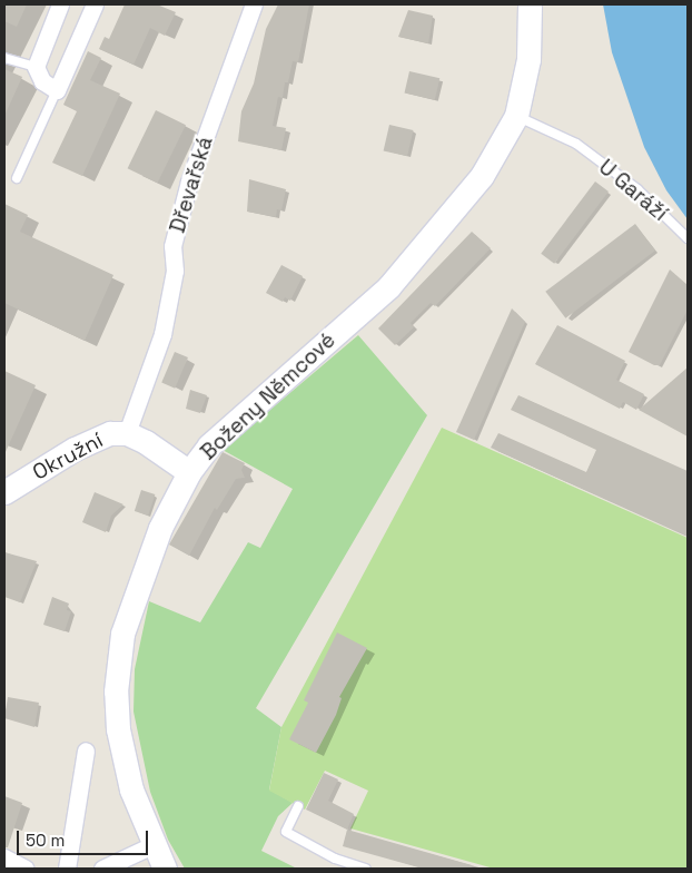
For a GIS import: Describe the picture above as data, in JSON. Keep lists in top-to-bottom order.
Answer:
{
  "streets": {
    "street": ["Dřevařská", "Boženy Němcové", "Okružní"],
    "lane": ["U Garáží"]
  },
  "crossings": [
    ["Dřevařská", "Okružní"],
    ["U Garáží", "Boženy Němcové"],
    ["Boženy Němcové", "Okružní"]
  ],
  "scale_bar": "50 m"
}
